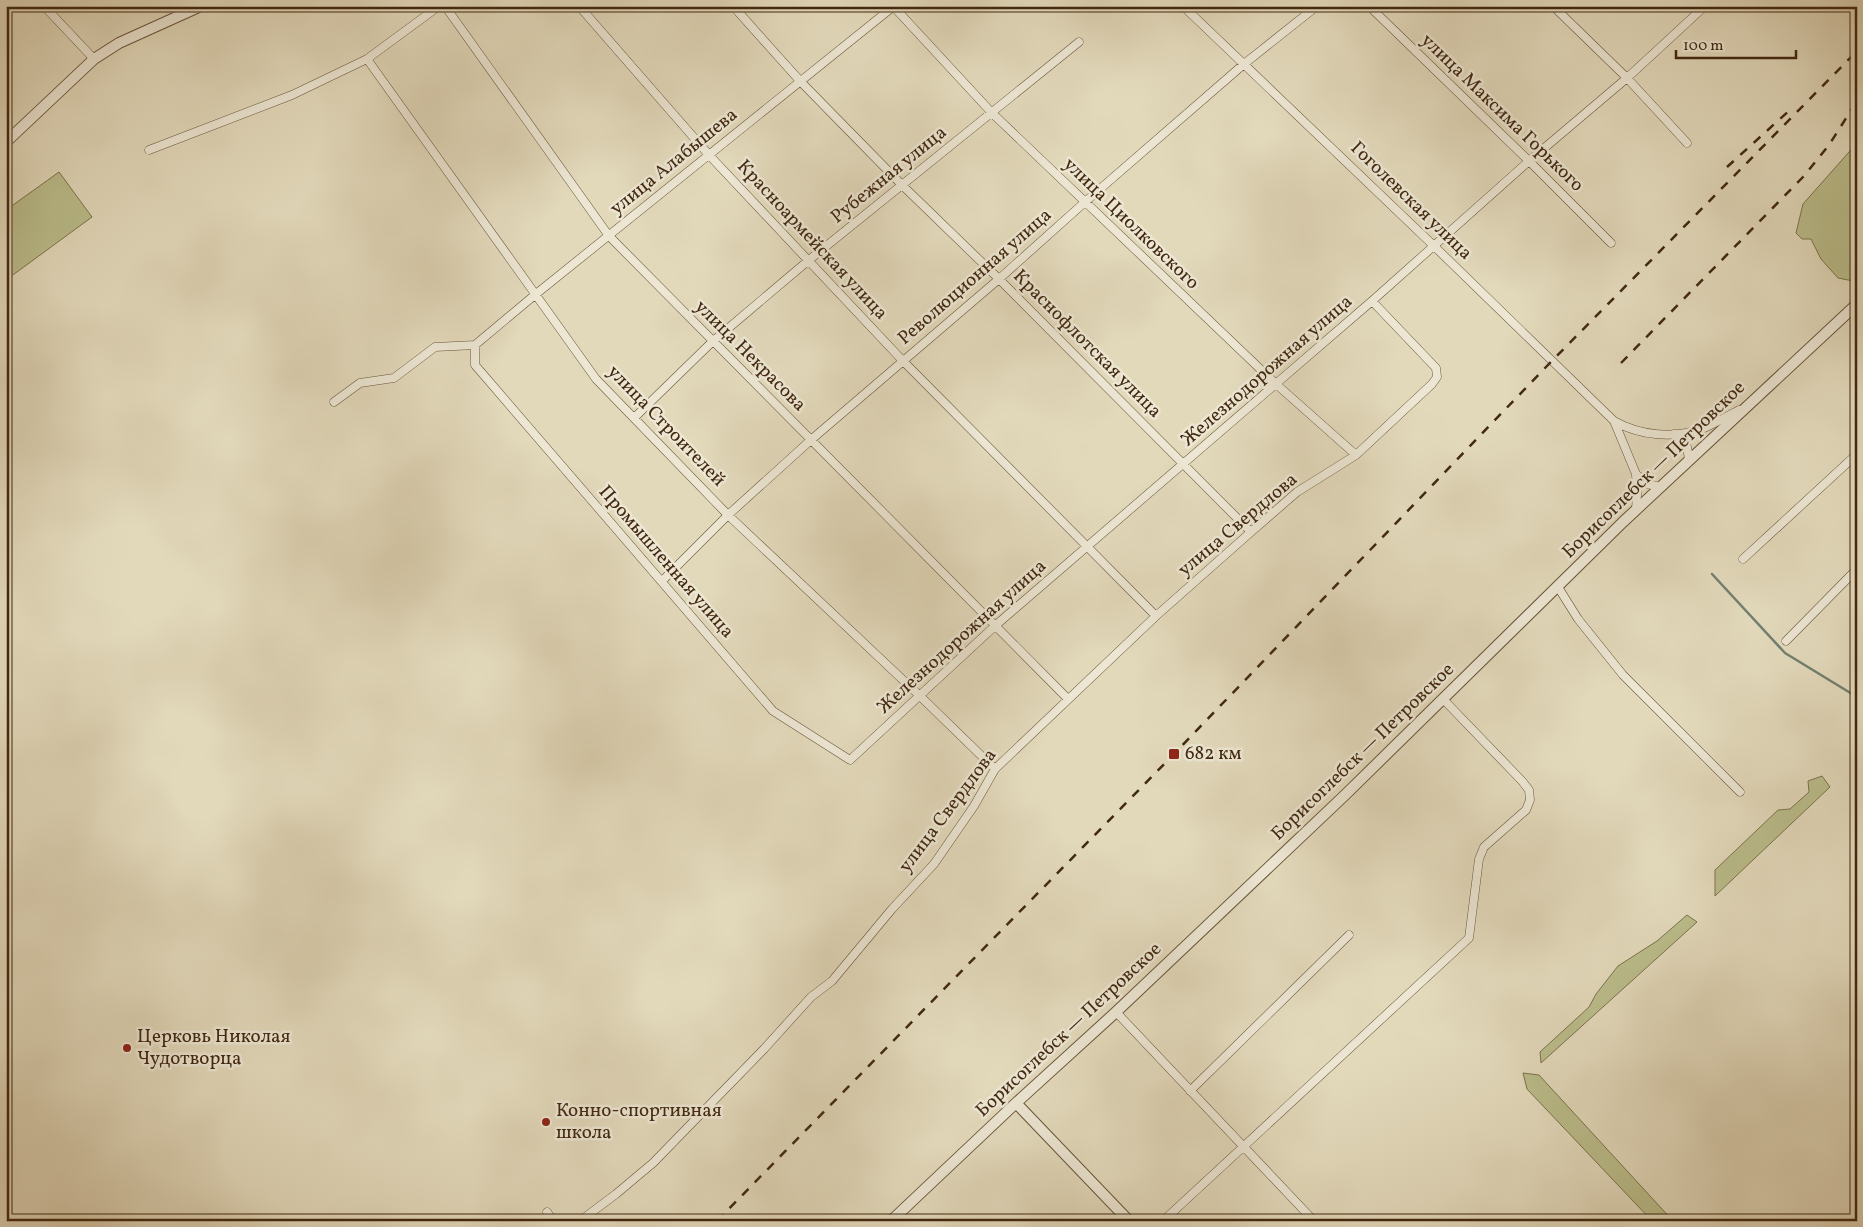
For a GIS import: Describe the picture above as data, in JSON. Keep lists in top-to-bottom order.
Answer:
{
  "streets": {
    "street": [
      "улица Максима Горького",
      "улица Алабышева",
      "Рубежная улица",
      "Гоголевская улица",
      "улица Циолковского",
      "Красноармейская улица",
      "Революционная улица",
      "Краснофлотская улица",
      "улица Некрасова",
      "Железнодорожная улица",
      "улица Строителей",
      "Борисоглебск — Петровское",
      "улица Свердлова",
      "Промышленная улица"
    ]
  },
  "crossings": [
    ["улица Максима Горького", "Железнодорожная улица"],
    ["улица Алабышева", "улица Циолковского"],
    ["улица Алабышева", "Красноармейская улица"],
    ["улица Алабышева", "Краснофлотская улица"],
    ["улица Алабышева", "улица Некрасова"],
    ["улица Алабышева", "улица Строителей"],
    ["улица Алабышева", "Промышленная улица"],
    ["Рубежная улица", "улица Циолковского"],
    ["Рубежная улица", "Красноармейская улица"],
    ["Рубежная улица", "Краснофлотская улица"],
    ["Рубежная улица", "улица Некрасова"],
    ["Рубежная улица", "улица Строителей"],
    ["Гоголевская улица", "Революционная улица"],
    ["Гоголевская улица", "Железнодорожная улица"],
    ["улица Циолковского", "Революционная улица"],
    ["улица Циолковского", "Железнодорожная улица"],
    ["улица Циолковского", "улица Свердлова"],
    ["Красноармейская улица", "Революционная улица"],
    ["Красноармейская улица", "Железнодорожная улица"],
    ["Красноармейская улица", "улица Свердлова"],
    ["Революционная улица", "Краснофлотская улица"],
    ["Революционная улица", "улица Некрасова"],
    ["Революционная улица", "улица Строителей"],
    ["Революционная улица", "Промышленная улица"],
    ["Краснофлотская улица", "Железнодорожная улица"],
    ["Краснофлотская улица", "улица Свердлова"],
    ["улица Некрасова", "Железнодорожная улица"],
    ["улица Некрасова", "улица Свердлова"],
    ["Железнодорожная улица", "улица Строителей"],
    ["Железнодорожная улица", "улица Свердлова"],
    ["Железнодорожная улица", "Промышленная улица"],
    ["улица Строителей", "улица Свердлова"]
  ],
  "places": {
    "transit": ["682 км"],
    "other": ["Церковь Николая Чудотворца", "Конно-спортивная школа"]
  },
  "scale_bar": "100 m"
}
